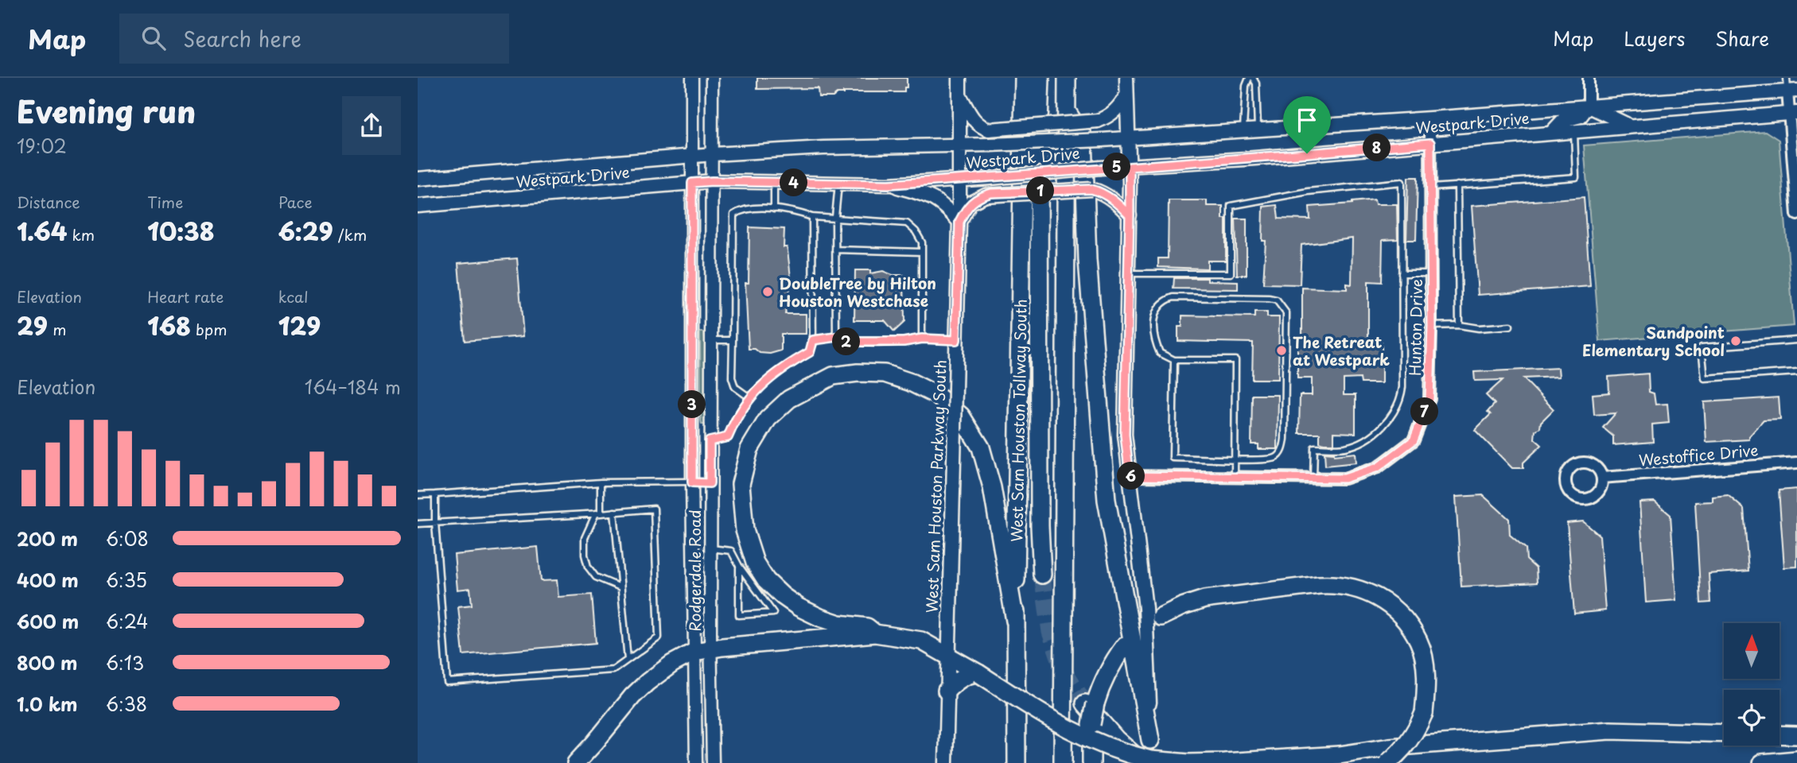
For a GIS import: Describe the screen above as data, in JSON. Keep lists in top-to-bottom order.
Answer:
{
  "streets": {
    "highway": ["West Sam Houston Tollway South"],
    "main road": ["Westpark Drive", "West Sam Houston Parkway South"],
    "street": ["Hunton Drive", "Westoffice Drive", "Rodgerdale Road"]
  },
  "crossings": [
    ["Westpark Drive", "Hunton Drive"],
    ["Westpark Drive", "West Sam Houston Parkway South"],
    ["Westpark Drive", "Rodgerdale Road"]
  ],
  "places": ["DoubleTree by Hilton Houston Westchase", "Sandpoint Elementary School", "The Retreat at Westpark"],
  "north": "top",
  "page": {
    "header": "Map",
    "search": "Search here",
    "nav": ["Map", "Layers", "Share"],
    "heading": ["Evening run", "19:02"],
    "pins": [
      "8",
      "5",
      "4",
      "1",
      "2",
      "3",
      "7",
      "6"
    ],
    "stats": [
      ["Distance", "1.64 km"],
      ["Time", "10:38"],
      ["Pace", "6:29 /km"],
      ["Elevation", "29 m"],
      ["Heart rate", "168 bpm"],
      ["kcal", "129"]
    ],
    "chart": ["Elevation", "164–184 m"],
    "list": [
      {
        "name": "200 m",
        "note": "6:08"
      },
      {
        "name": "400 m",
        "note": "6:35"
      },
      {
        "name": "600 m",
        "note": "6:24"
      },
      {
        "name": "800 m",
        "note": "6:13"
      },
      {
        "name": "1.0 km",
        "note": "6:38"
      }
    ]
  }
}
